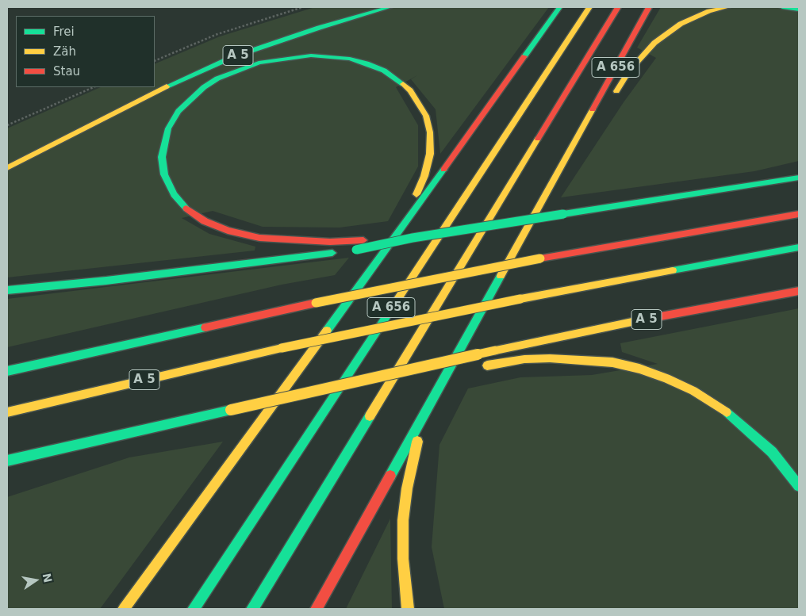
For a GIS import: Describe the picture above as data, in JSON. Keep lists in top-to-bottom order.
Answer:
{
  "streets": {
    "highway": ["A 5", "A 656"]
  },
  "legend": ["Frei", "Zäh", "Stau"],
  "north": "right"
}
